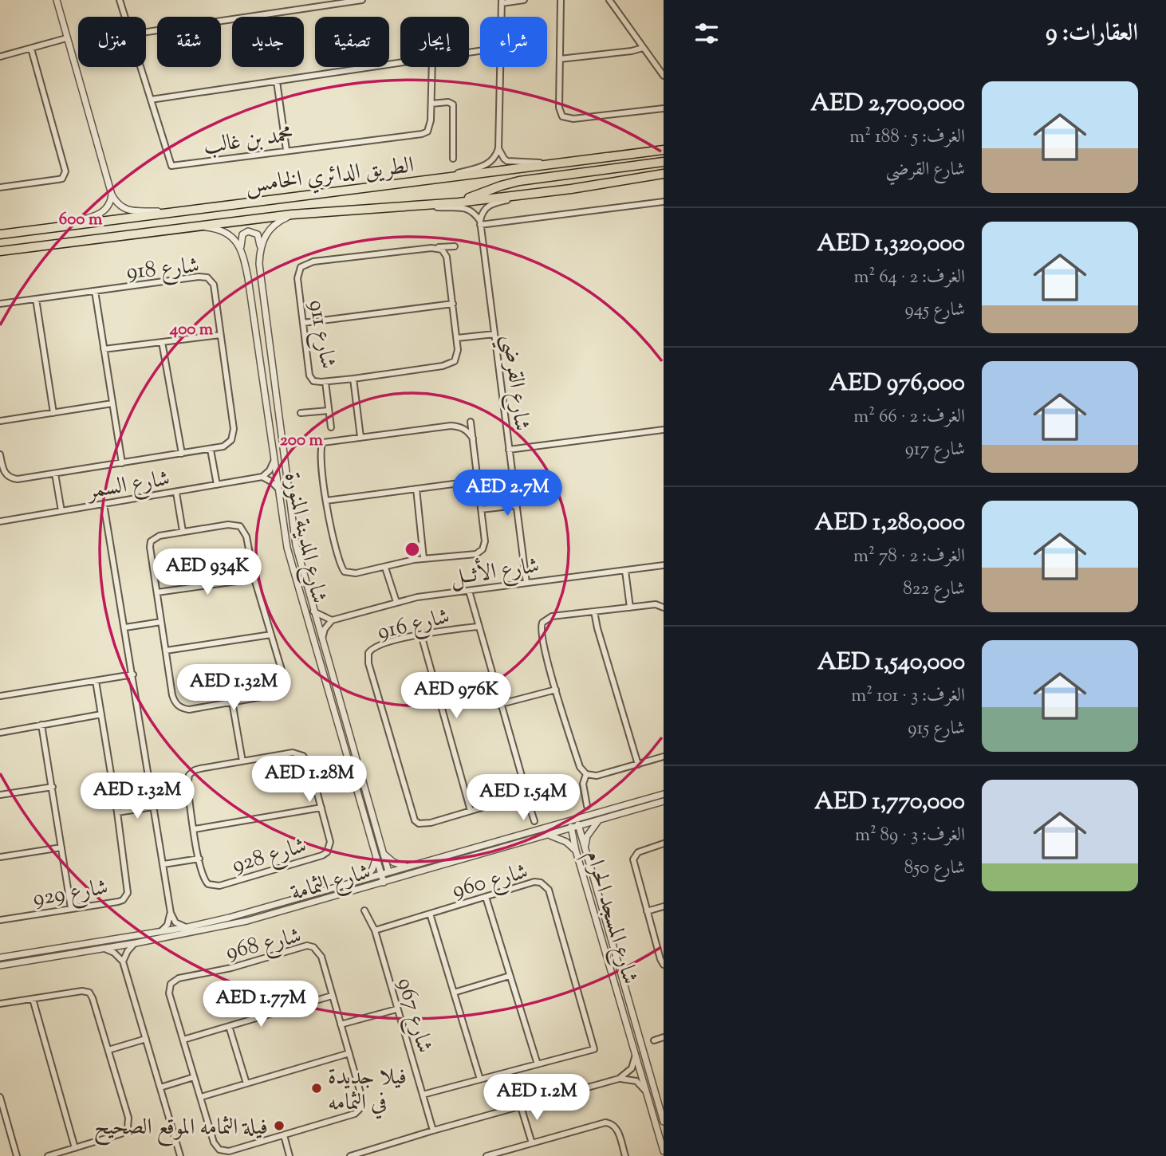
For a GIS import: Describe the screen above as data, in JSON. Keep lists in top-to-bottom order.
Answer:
{
  "streets": {
    "main road": ["الطريق الدائري الخامس"],
    "street": [
      "محمد بن غالب",
      "شارع 918",
      "شارع 911",
      "شارع القرضي",
      "شارع السمر",
      "شارع المدينة المنورة",
      "شارع الأثــل",
      "شارع 916",
      "شارع 928",
      "شارع 960",
      "شارع الثمامة",
      "شارع 929",
      "شارع المسجد الحرام",
      "شارع 968",
      "شارع 967"
    ]
  },
  "crossings": [
    ["الطريق الدائري الخامس", "شارع المدينة المنورة"],
    ["شارع القرضي", "شارع الأثــل"],
    ["شارع المدينة المنورة", "شارع الثمامة"],
    ["شارع 960", "شارع 967"],
    ["شارع الثمامة", "شارع المسجد الحرام"]
  ],
  "places": ["فيلا جديدة في الثمامه", "فيلة الثمامه الموقع الصحيح"],
  "page": {
    "heading": "العقارات: 9",
    "chip": [
      "شراء",
      "إيجار",
      "تصفية",
      "جديد",
      "شقة",
      "منزل"
    ],
    "list": [
      {
        "name": "AED 2,700,000",
        "note": "الغرف: 5 · 188 m² · شارع القرضي"
      },
      {
        "name": "AED 1,320,000",
        "note": "الغرف: 2 · 64 m² · شارع 945"
      },
      {
        "name": "AED 976,000",
        "note": "الغرف: 2 · 66 m² · شارع 917"
      },
      {
        "name": "AED 1,280,000",
        "note": "الغرف: 2 · 78 m² · شارع 822"
      },
      {
        "name": "AED 1,540,000",
        "note": "الغرف: 3 · 101 m² · شارع 915"
      },
      {
        "name": "AED 1,770,000",
        "note": "الغرف: 3 · 89 m² · شارع 850"
      }
    ],
    "price": [
      "AED 2.7M",
      "AED 934K",
      "AED 1.32M",
      "AED 976K",
      "AED 1.28M",
      "AED 1.32M",
      "AED 1.54M",
      "AED 1.77M",
      "AED 1.2M"
    ]
  },
  "rings": ["600 m", "400 m", "200 m"]
}
